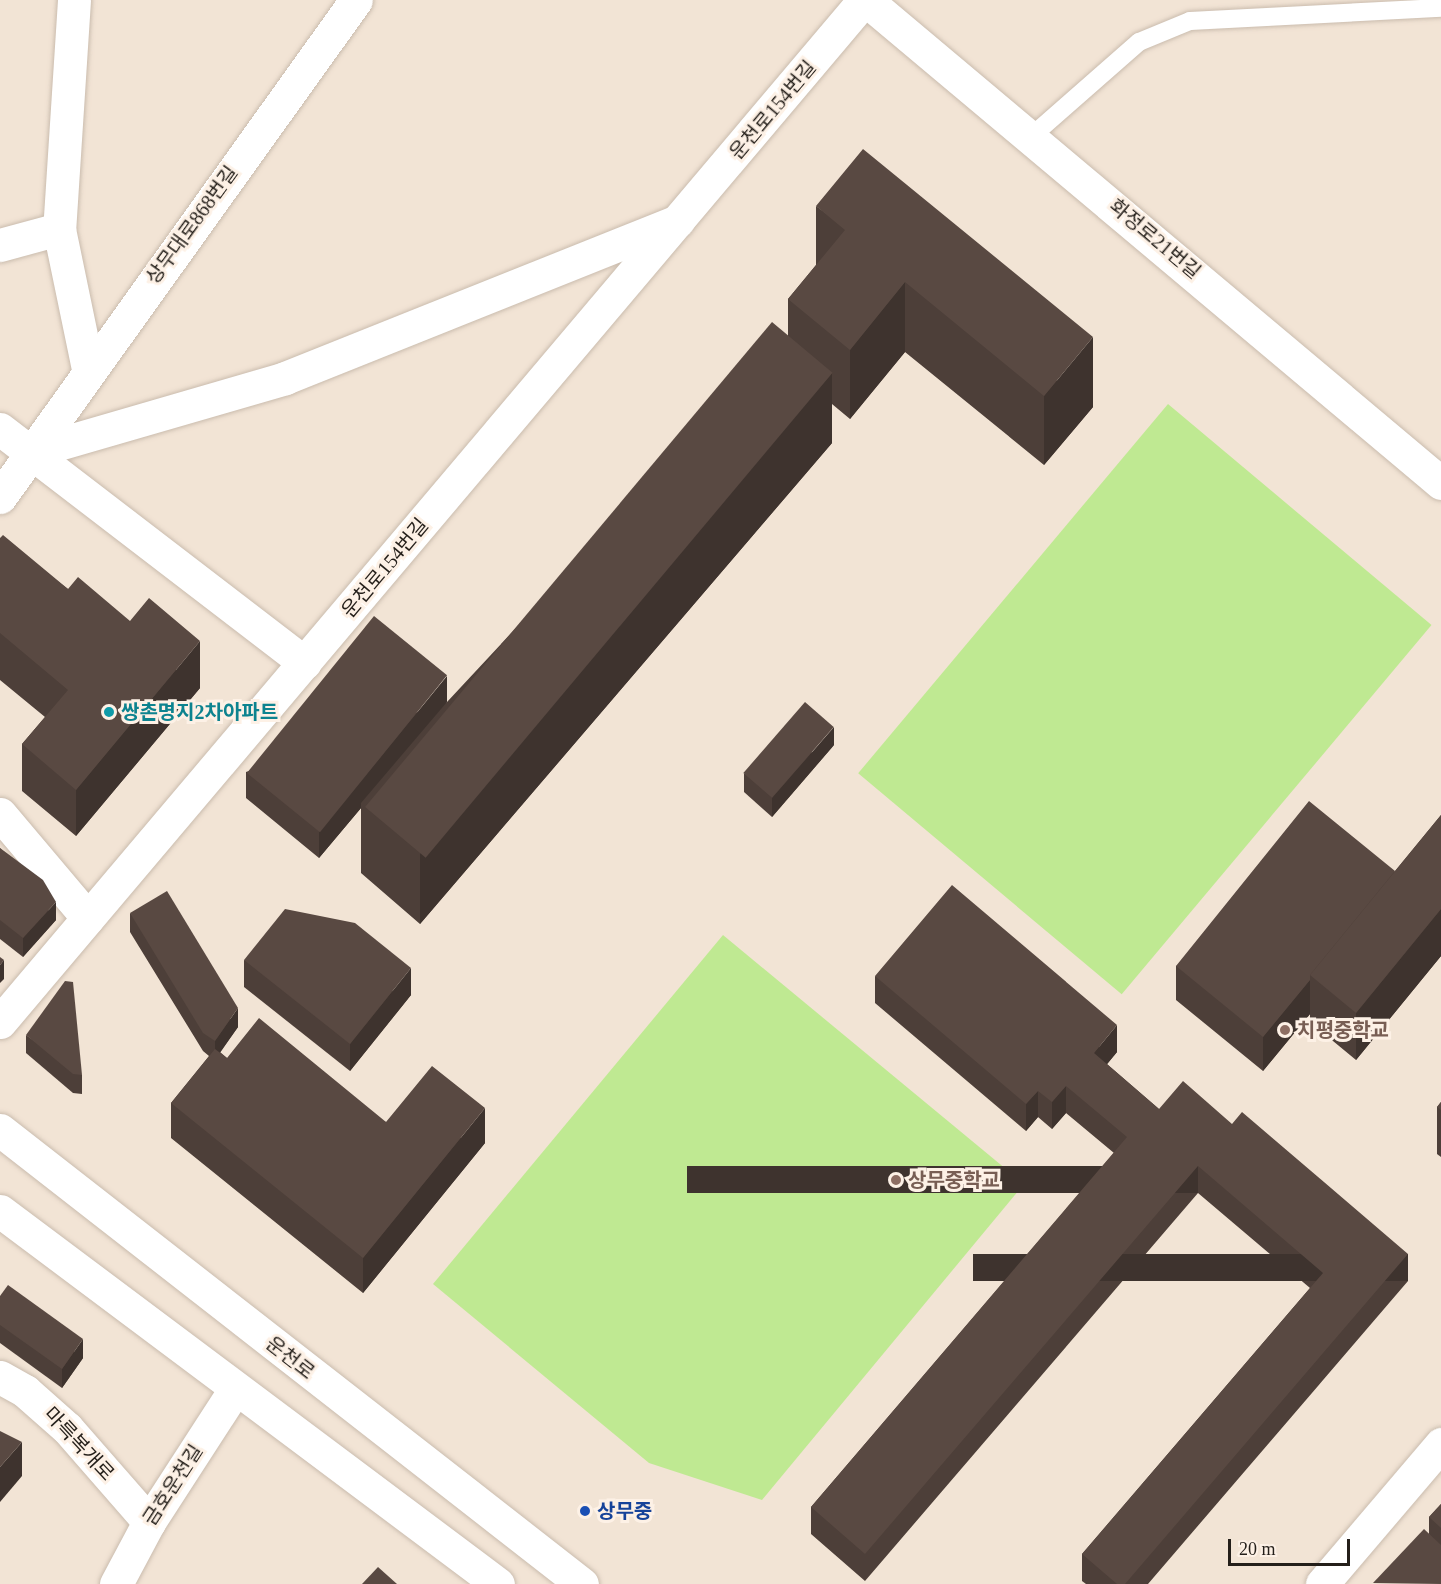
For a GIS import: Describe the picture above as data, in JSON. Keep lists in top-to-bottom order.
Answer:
{
  "streets": {
    "street": [
      "운천로154번길",
      "상무대로868번길",
      "화정로21번길",
      "운천로",
      "마륵복개로",
      "금호운천길"
    ]
  },
  "crossings": [
    ["운천로154번길", "상무대로868번길"],
    ["운천로154번길", "화정로21번길"],
    ["마륵복개로", "금호운천길"]
  ],
  "places": [
    "쌍촌명지2차아파트",
    "치평중학교",
    "상무중학교",
    "상무중"
  ],
  "scale_bar": "20 m"
}
